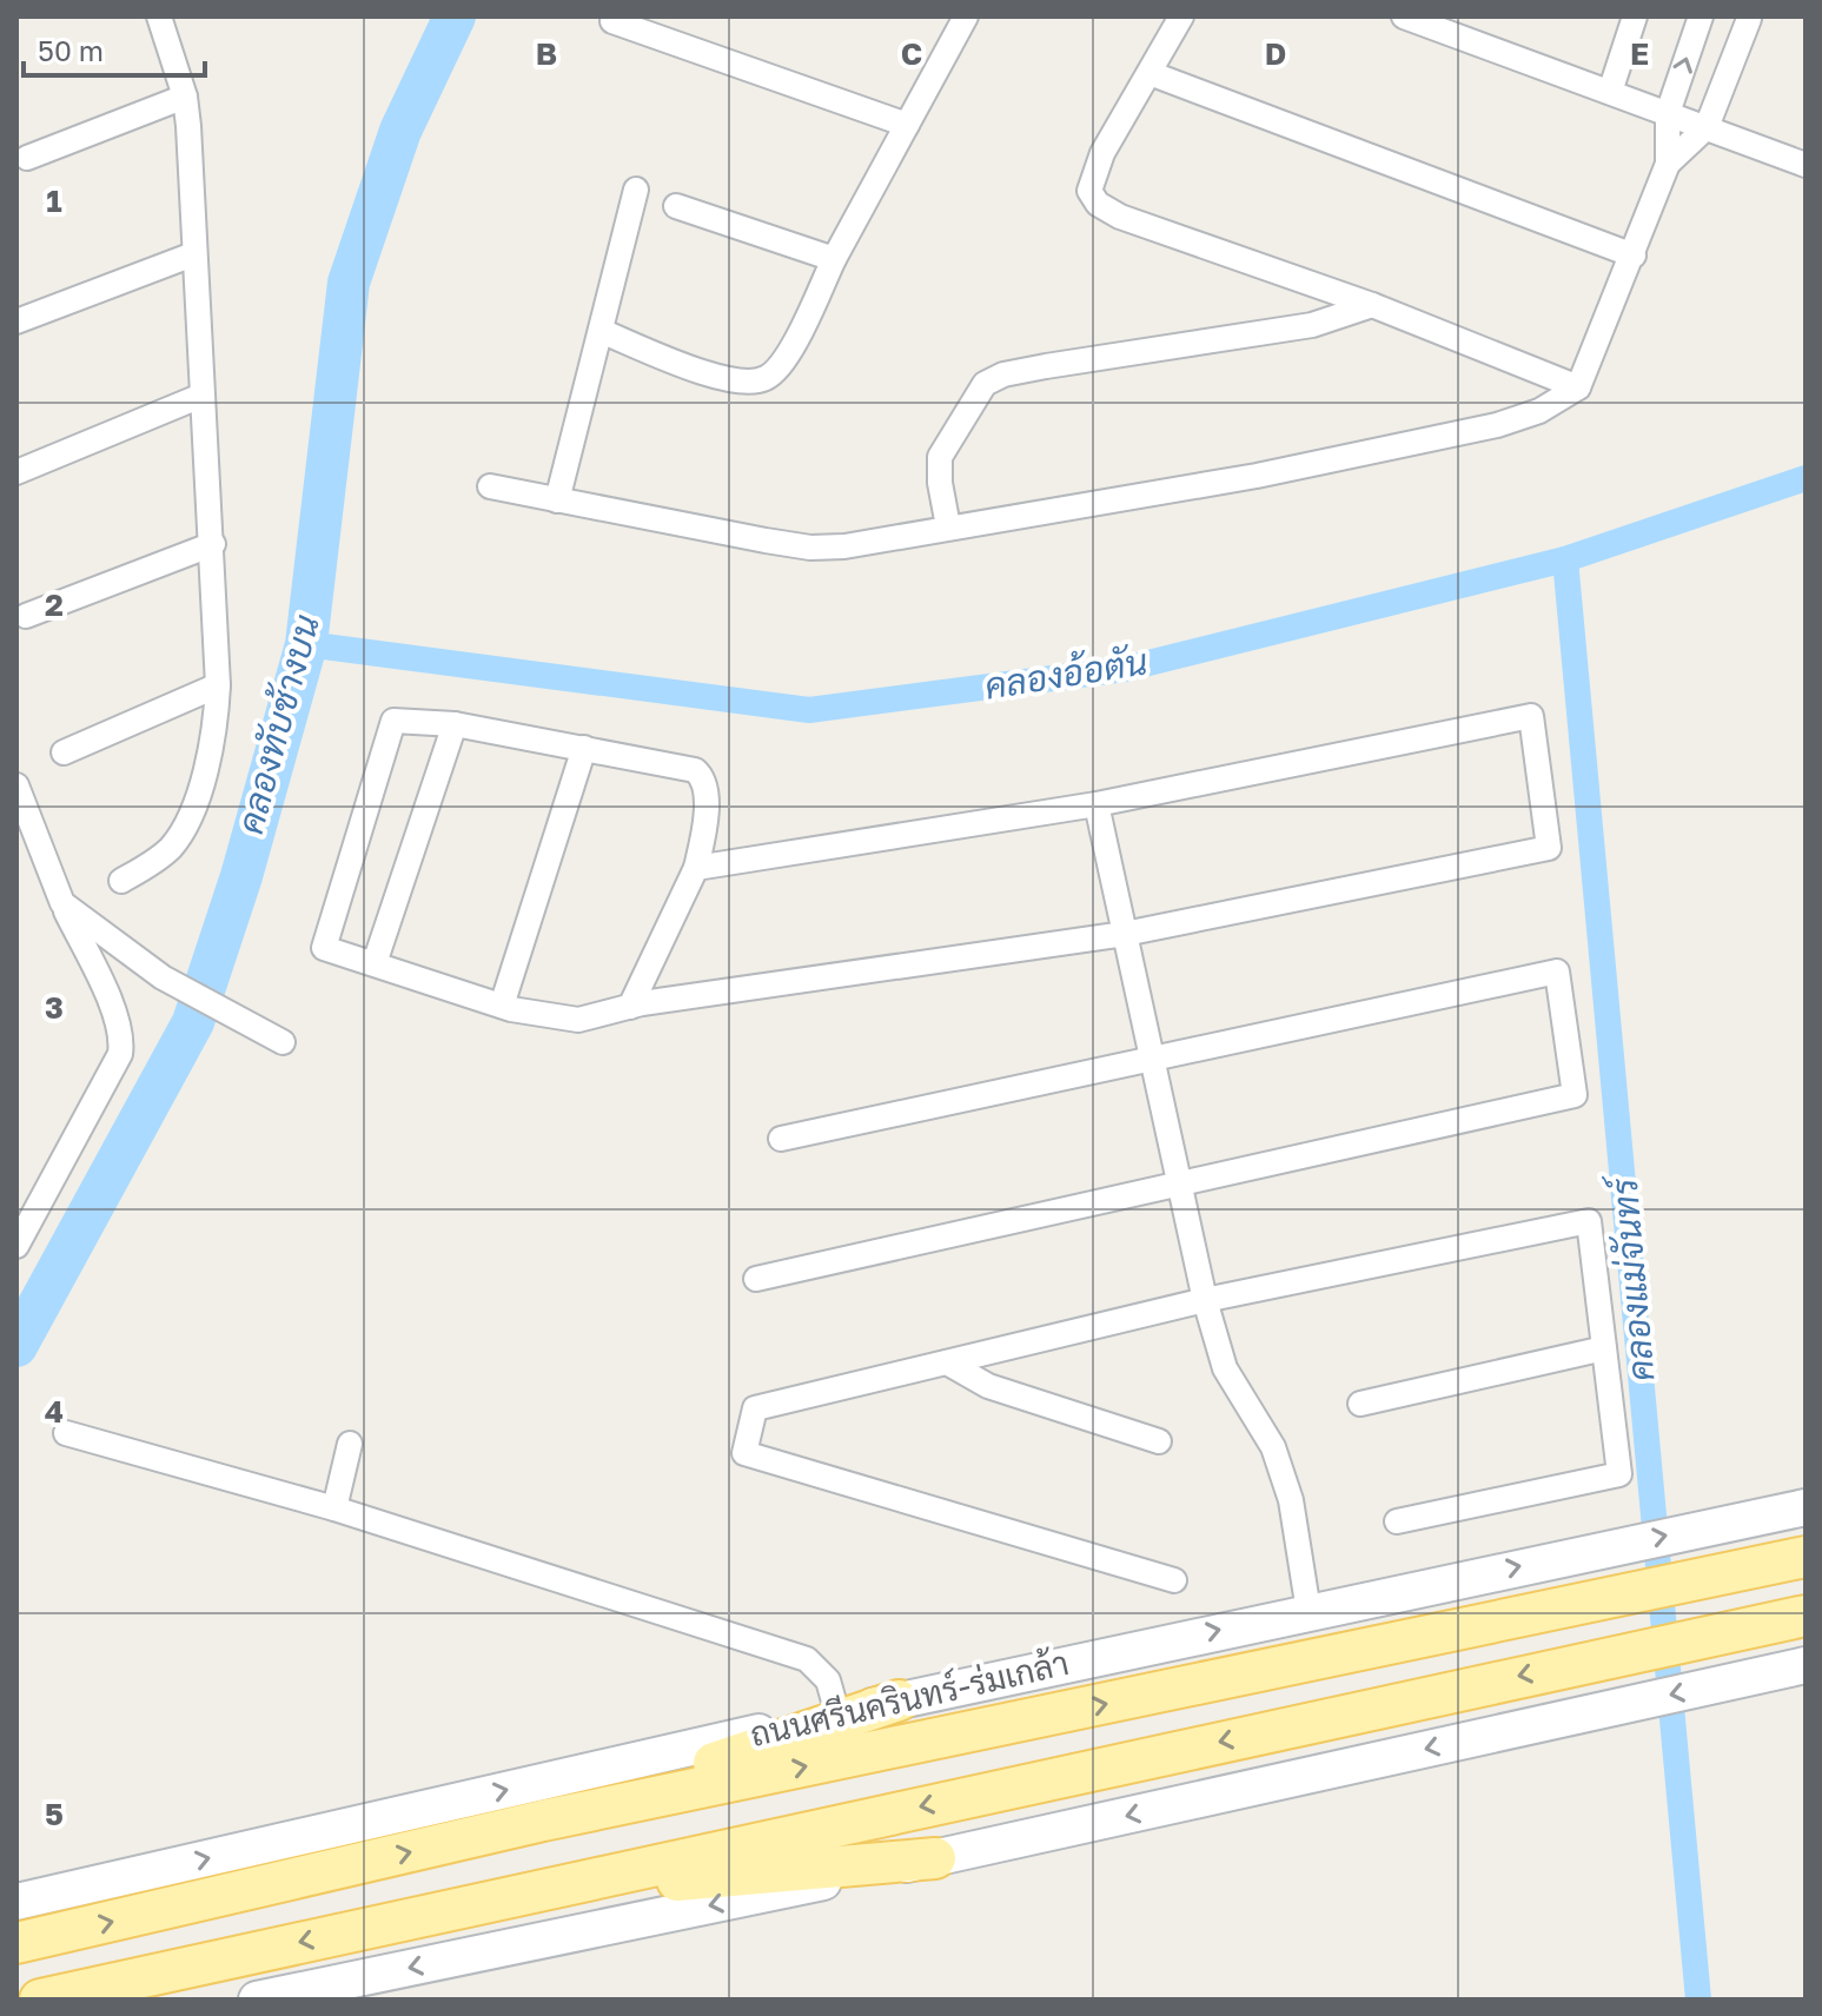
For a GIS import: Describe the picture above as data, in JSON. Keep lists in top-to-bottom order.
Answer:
{
  "streets": {
    "main road": ["ถนนศรีนครินทร์-ร่มเกล้า"]
  },
  "water": ["คลองอ้อตัน", "คลองทับช้างบน", "คลองแม่จันทร์"],
  "scale_bar": "50 m",
  "grid": {
    "columns": [
      "B",
      "C",
      "D",
      "E"
    ],
    "rows": [
      "1",
      "2",
      "3",
      "4",
      "5"
    ]
  }
}
